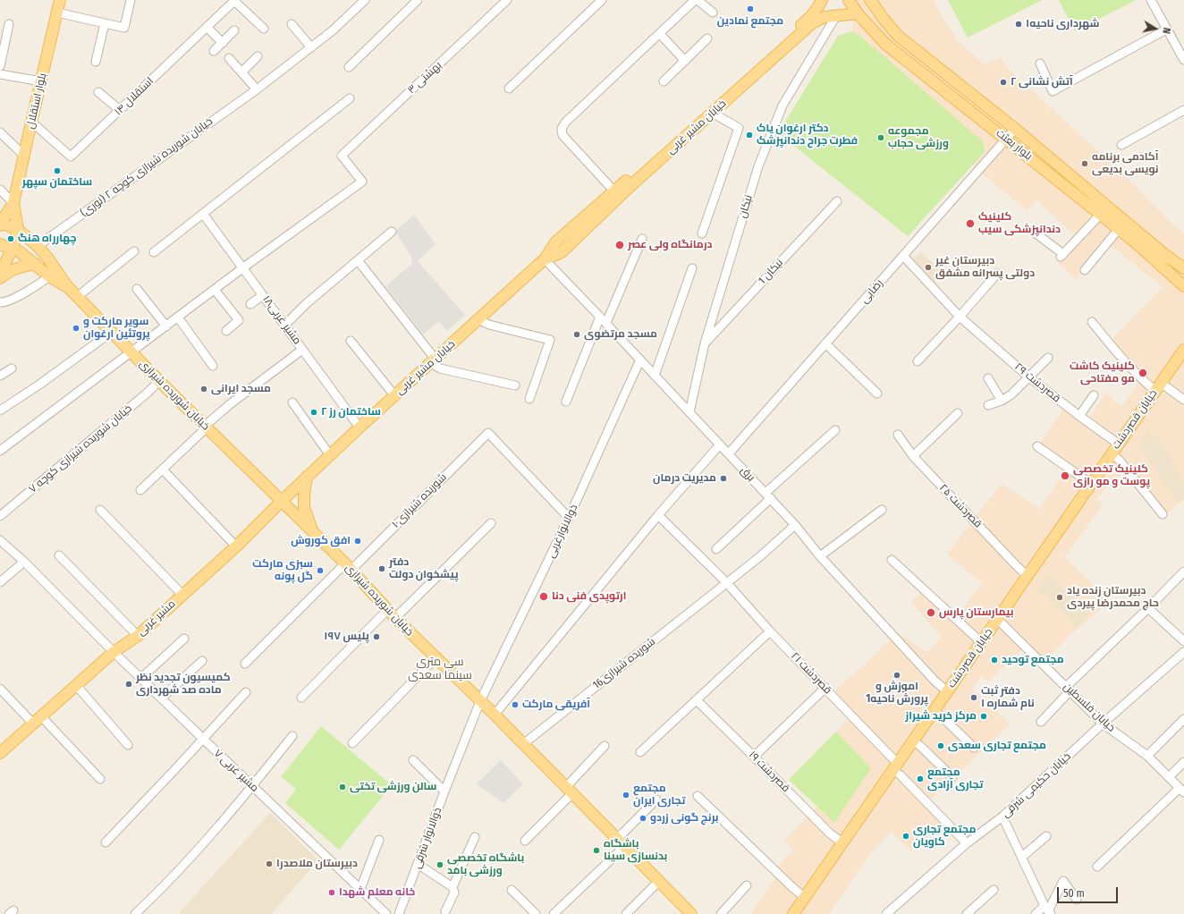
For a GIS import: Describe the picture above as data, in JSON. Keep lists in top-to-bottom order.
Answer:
{
  "streets": {
    "main road": [
      "بلوار استقلال",
      "خیابان مشیر غربی",
      "بلوار بعثت",
      "خیابان شوریده شیرازی",
      "خیابان قصردشت",
      "مشیر غربی"
    ],
    "street": [
      "بهشتی ۳",
      "استقلال ۱۴",
      "خیابان شوریده شیرازی کوچه ۲ (نوری)",
      "نیکان",
      "نیکان 1",
      "رضایی",
      "مشیر غربی۱۸",
      "قصردشت ۲۹",
      "خیابان شوریده شیرازی کوچه ۷",
      "برق",
      "۱۰شوریده شیرازی",
      "قصردشت ۲۵",
      "ذوالانوارغربی",
      "شوریده شیرازی16",
      "قصردشت ۲۱",
      "خیابان فلسطین",
      "مشیر غربی ۷",
      "قصردشت ۱۹",
      "خیابان حکیمی شرقی",
      "ذوالانوار شرقی"
    ]
  },
  "crossings": [
    ["بهشتی ۳", "مشیر غربی۱۸"],
    ["استقلال ۱۴", "بلوار استقلال"],
    ["بلوار استقلال", "خیابان شوریده شیرازی"],
    ["خیابان مشیر غربی", "بلوار بعثت"],
    ["خیابان مشیر غربی", "نیکان"],
    ["خیابان مشیر غربی", "مشیر غربی۱۸"],
    ["خیابان مشیر غربی", "برق"],
    ["خیابان مشیر غربی", "مشیر غربی"],
    ["بلوار بعثت", "رضایی"],
    ["خیابان شوریده شیرازی کوچه ۲ (نوری)", "خیابان شوریده شیرازی"],
    ["نیکان", "نیکان 1"],
    ["نیکان", "برق"],
    ["رضایی", "قصردشت ۲۹"],
    ["رضایی", "برق"],
    ["قصردشت ۲۹", "خیابان قصردشت"],
    ["خیابان شوریده شیرازی", "خیابان شوریده شیرازی کوچه ۷"],
    ["خیابان شوریده شیرازی", "۱۰شوریده شیرازی"],
    ["خیابان شوریده شیرازی", "ذوالانوارغربی"],
    ["خیابان شوریده شیرازی", "مشیر غربی"],
    ["خیابان شوریده شیرازی", "شوریده شیرازی16"],
    ["خیابان شوریده شیرازی", "ذوالانوار شرقی"],
    ["خیابان قصردشت", "برق"],
    ["خیابان قصردشت", "قصردشت ۲۵"],
    ["خیابان قصردشت", "قصردشت ۲۱"],
    ["خیابان قصردشت", "خیابان فلسطین"],
    ["خیابان قصردشت", "قصردشت ۱۹"],
    ["برق", "ذوالانوارغربی"],
    ["برق", "شوریده شیرازی16"],
    ["۱۰شوریده شیرازی", "ذوالانوارغربی"],
    ["ذوالانوارغربی", "ذوالانوار شرقی"],
    ["مشیر غربی", "مشیر غربی ۷"],
    ["شوریده شیرازی16", "قصردشت ۲۱"],
    ["قصردشت ۲۱", "خیابان حکیمی شرقی"],
    ["خیابان فلسطین", "خیابان حکیمی شرقی"]
  ],
  "districts": ["سی متری سینما سعدی"],
  "places": [
    "مجتمع نمادین",
    "شهرداری ناحیه۱",
    "آتش نشانی ۲",
    "دکتر ارغوان پاک فطرت جراح دندانپزشک",
    "مجموعه ورزشی حجاب",
    "آکادمی برنامه نویسی بدیعی",
    "ساختمان سپهر",
    "کلینیک دندانپزشکی سیب",
    "چهارراه هنگ",
    "درمانگاه ولی عصر",
    "دبیرستان غیر دولتی پسرانه مشفق",
    "سوپر مارکت و پروتئین ارغوان",
    "مسجد مرتضوی",
    "کلینیک کاشت مو مفتاحی",
    "مسجد ایرانی",
    "ساختمان رز ۲",
    "کلینیک تخصصی پوست و مو رازی",
    "مدیریت درمان",
    "افق کوروش",
    "دفتر پیشخوان دولت",
    "سبزی مارکت گل پونه",
    "ارتوپدی فنی دنا",
    "دبیرستان زنده یاد حاج محمدرضا پیردی",
    "بیمارستان پارس",
    "پلیس ۱۹۷",
    "مجتمع توحید",
    "اموزش و پرورش ناحیه1",
    "کمیسیون تجدید نظر ماده صد شهرداری",
    "دفتر ثبت نام شماره ١",
    "آفریقی مارکت",
    "مرکز خرید شیراز",
    "مجتمع تجاری سعدی",
    "مجتمع تجاری آزادی",
    "سالن ورزشی تختی",
    "مجتمع تجاری ایران",
    "برنج گونی زردو",
    "مجتمع تجاری کاویان",
    "باشگاه بدنسازی سینا",
    "دبیرستان ملاصدرا",
    "باشگاه تخصصی ورزشی بامَد",
    "خانه معلم شهدا"
  ],
  "scale_bar": "50 m",
  "north": "right"
}
